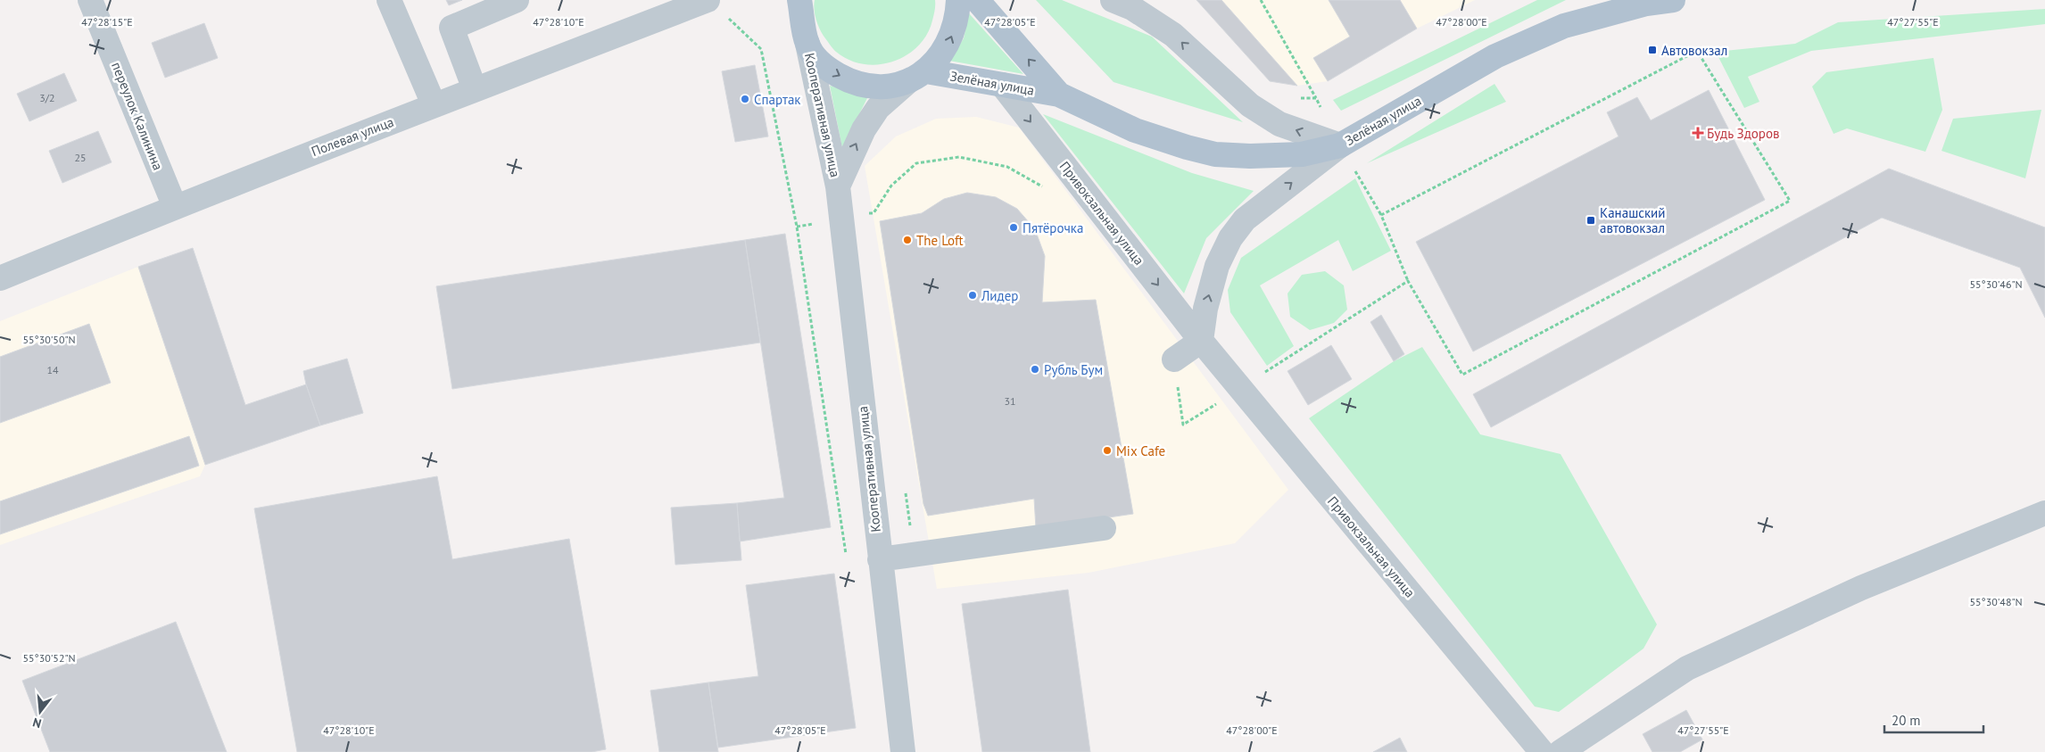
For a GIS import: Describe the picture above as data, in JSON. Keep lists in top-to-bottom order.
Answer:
{
  "streets": {
    "main road": ["Зелёная улица"],
    "street": [
      "Кооперативная улица",
      "переулок Калинина",
      "Полевая улица",
      "Привокзальная улица"
    ]
  },
  "crossings": [
    ["Зелёная улица", "Кооперативная улица"],
    ["Зелёная улица", "Привокзальная улица"],
    ["переулок Калинина", "Полевая улица"]
  ],
  "places": {
    "transit": ["Автовокзал", "Канашский автовокзал"],
    "other": [
      "Спартак",
      "Пятёрочка",
      "The Loft",
      "Лидер",
      "Рубль Бум",
      "Mix Cafe"
    ],
    "health": ["Будь Здоров"]
  },
  "house_numbers": [
    "3/2",
    "25",
    "14",
    "31"
  ],
  "scale_bar": "20 m",
  "north": "bottom",
  "coordinates": [
    "47°28'15\"E",
    "47°28'10\"E",
    "47°28'05\"E",
    "47°28'00\"E",
    "47°27'55\"E",
    "55°30'46\"N",
    "55°30'50\"N",
    "55°30'48\"N",
    "55°30'52\"N"
  ]
}
